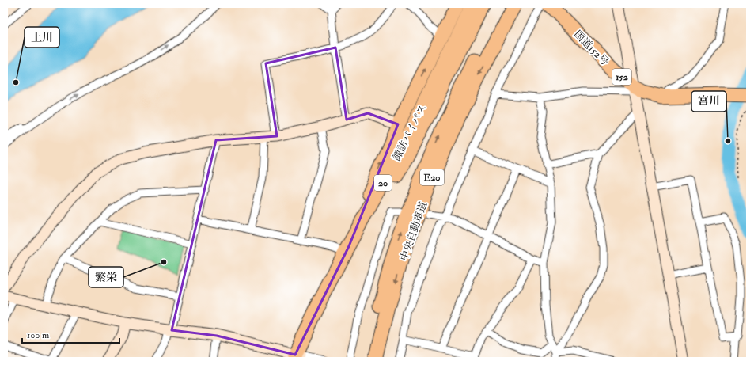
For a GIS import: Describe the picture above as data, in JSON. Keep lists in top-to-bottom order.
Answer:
{
  "streets": {
    "highway": [
      "国道152号",
      "152",
      "諏訪バイパス",
      "E20",
      "20",
      "中央自動車道"
    ]
  },
  "crossings": [
    ["諏訪バイパス", "20"]
  ],
  "places": ["上川", "宮川", "繁栄"],
  "scale_bar": "100 m"
}
